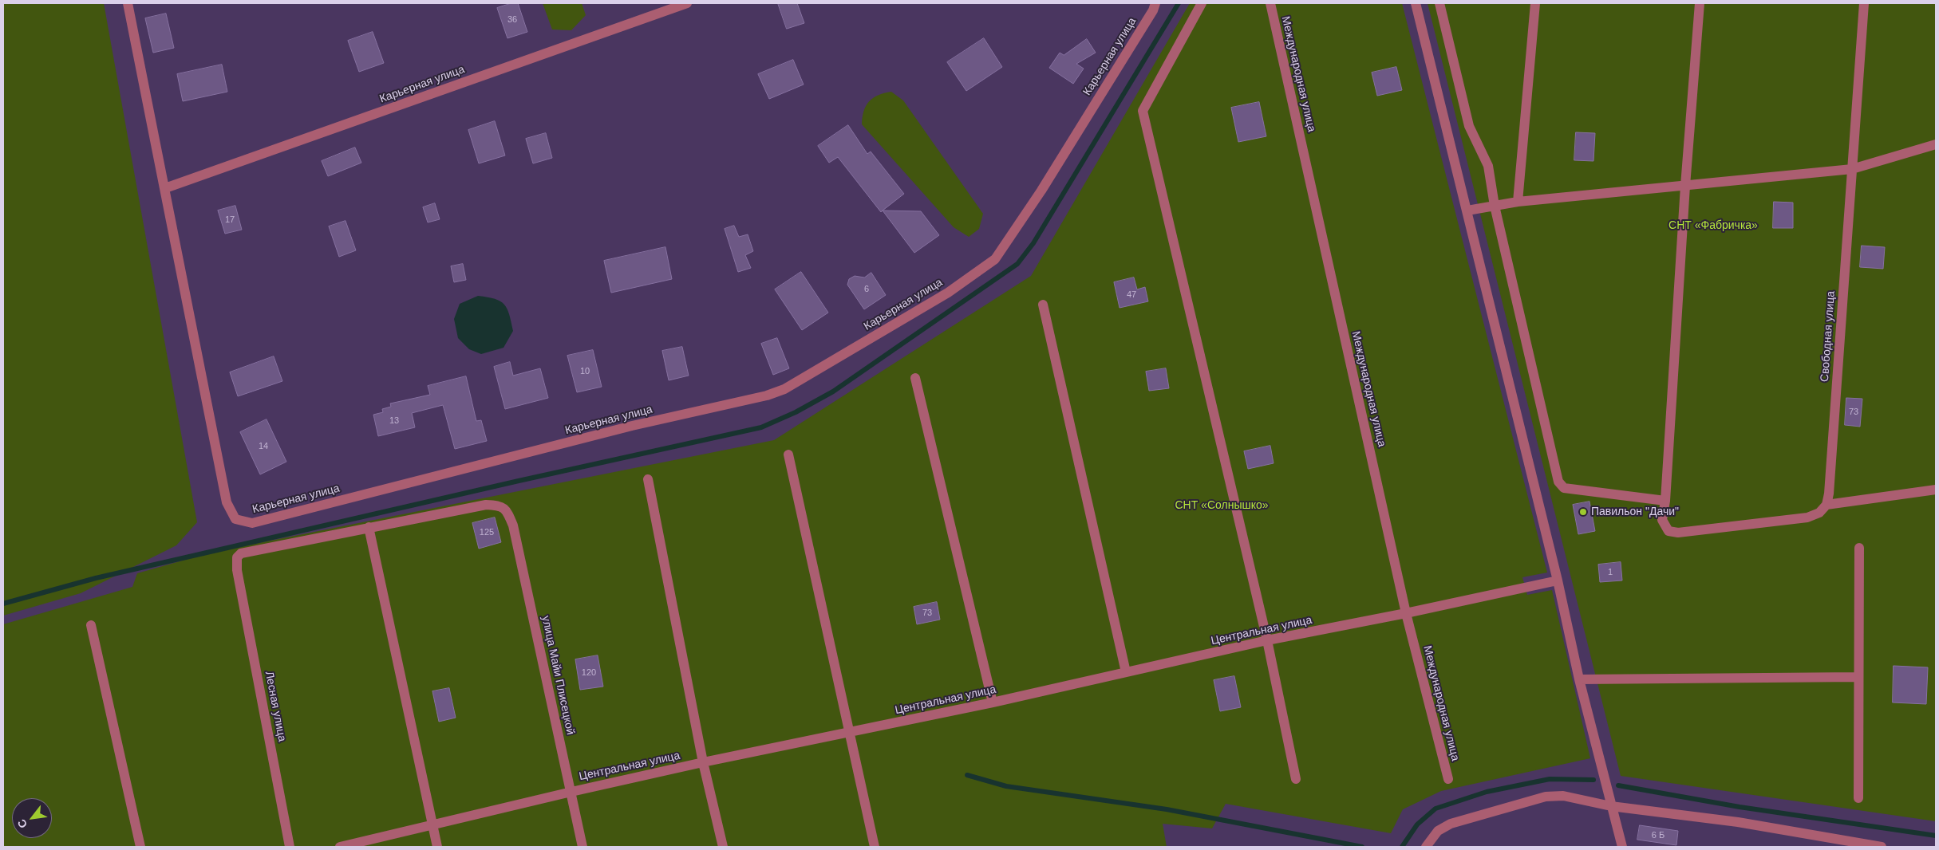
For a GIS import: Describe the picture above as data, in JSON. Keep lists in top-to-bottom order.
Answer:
{
  "streets": {
    "street": [
      "Карьерная улица",
      "Международная улица",
      "Свободная улица",
      "Центральная улица",
      "улица Майи Плисецкой",
      "Лесная улица"
    ]
  },
  "crossings": [
    ["Международная улица", "Центральная улица"],
    ["Центральная улица", "улица Майи Плисецкой"],
    ["улица Майи Плисецкой", "Лесная улица"]
  ],
  "parks": ["СНТ «Фабричка»", "СНТ «Солнышко»"],
  "places": ["Павильон \"Дачи\""],
  "house_numbers": [
    "36",
    "17",
    "6",
    "47",
    "10",
    "73",
    "13",
    "14",
    "125",
    "1",
    "73",
    "120",
    "6 Б"
  ],
  "north": "bottom left"
}
